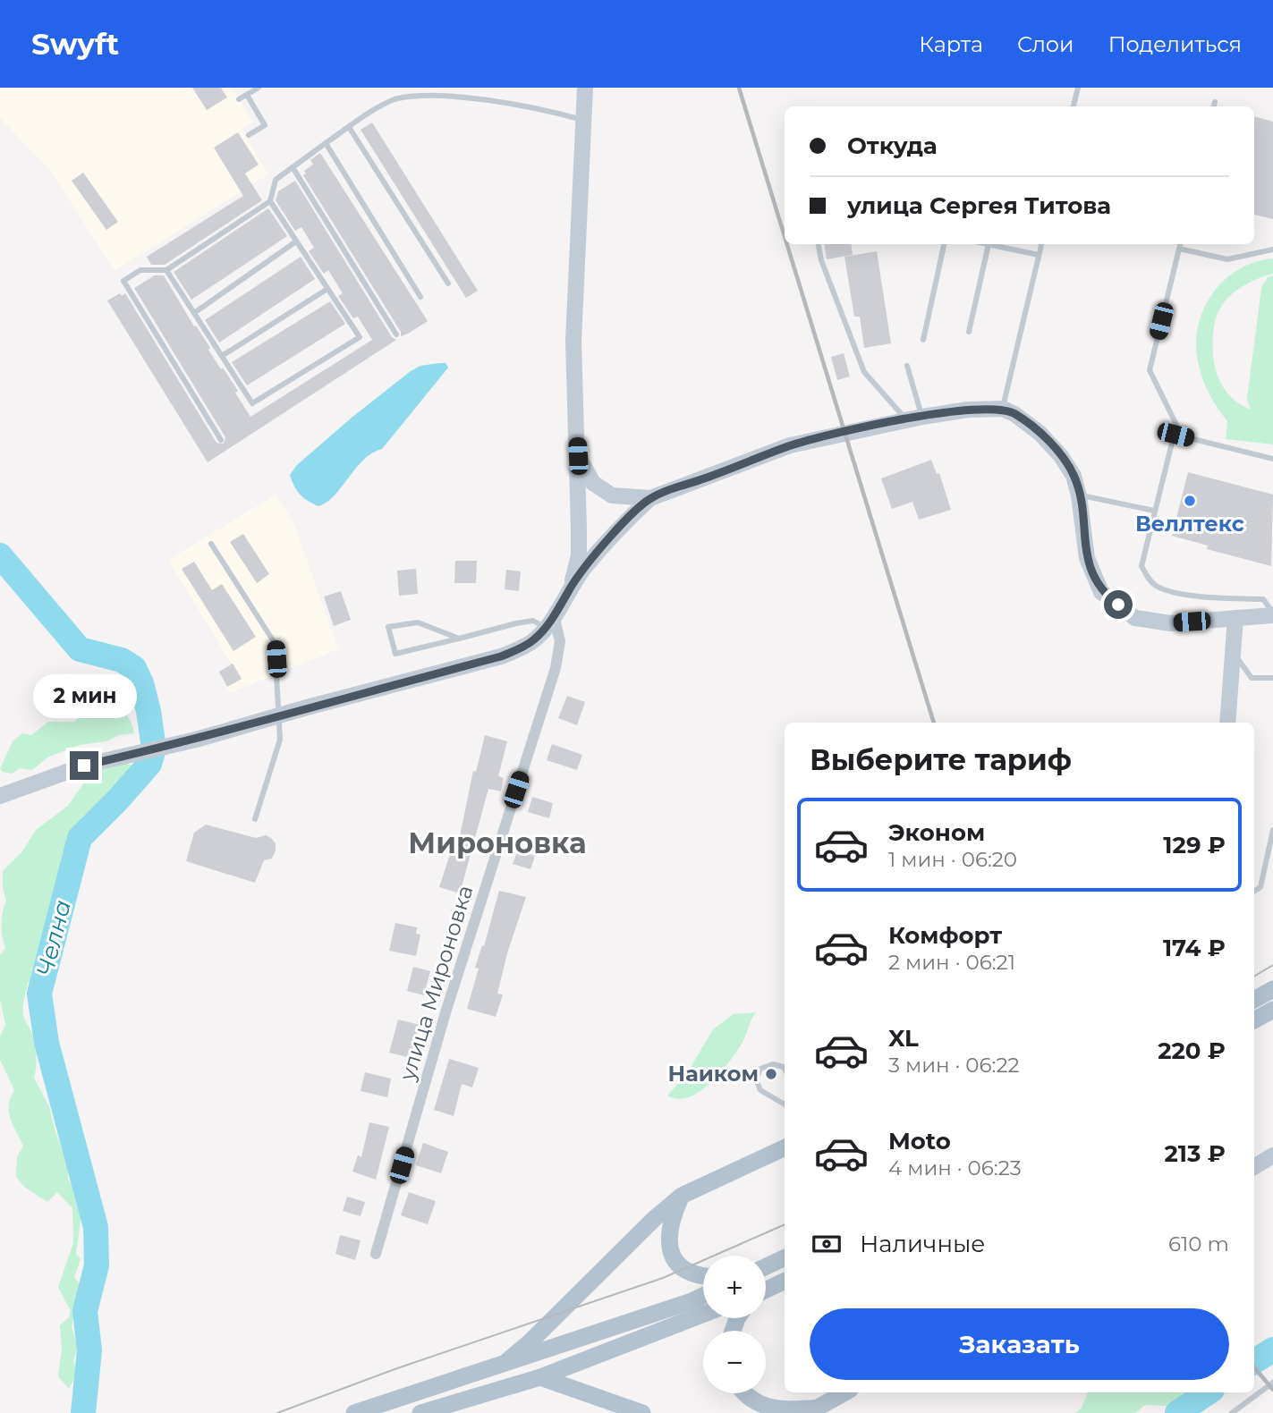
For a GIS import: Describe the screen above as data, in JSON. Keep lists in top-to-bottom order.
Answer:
{
  "streets": {
    "street": ["улица Мироновка"]
  },
  "districts": ["Мироновка"],
  "water": ["Челна"],
  "places": ["Веллтекс", "Наиком"],
  "page": {
    "header": "Swyft",
    "nav": ["Карта", "Слои", "Поделиться"],
    "banner": ["Откуда", "улица Сергея Титова"],
    "bubble": "2 мин",
    "heading": "Выберите тариф",
    "list": [
      {
        "name": "Эконом",
        "note": "1 мин · 06:20",
        "value": "129 ₽"
      },
      {
        "name": "Комфорт",
        "note": "2 мин · 06:21",
        "value": "174 ₽"
      },
      {
        "name": "XL",
        "note": "3 мин · 06:22",
        "value": "220 ₽"
      },
      {
        "name": "Moto",
        "note": "4 мин · 06:23",
        "value": "213 ₽"
      }
    ],
    "pay": ["Наличные", "610 m"],
    "map_buttons": ["+", "−"],
    "buttons": "Заказать"
  }
}
